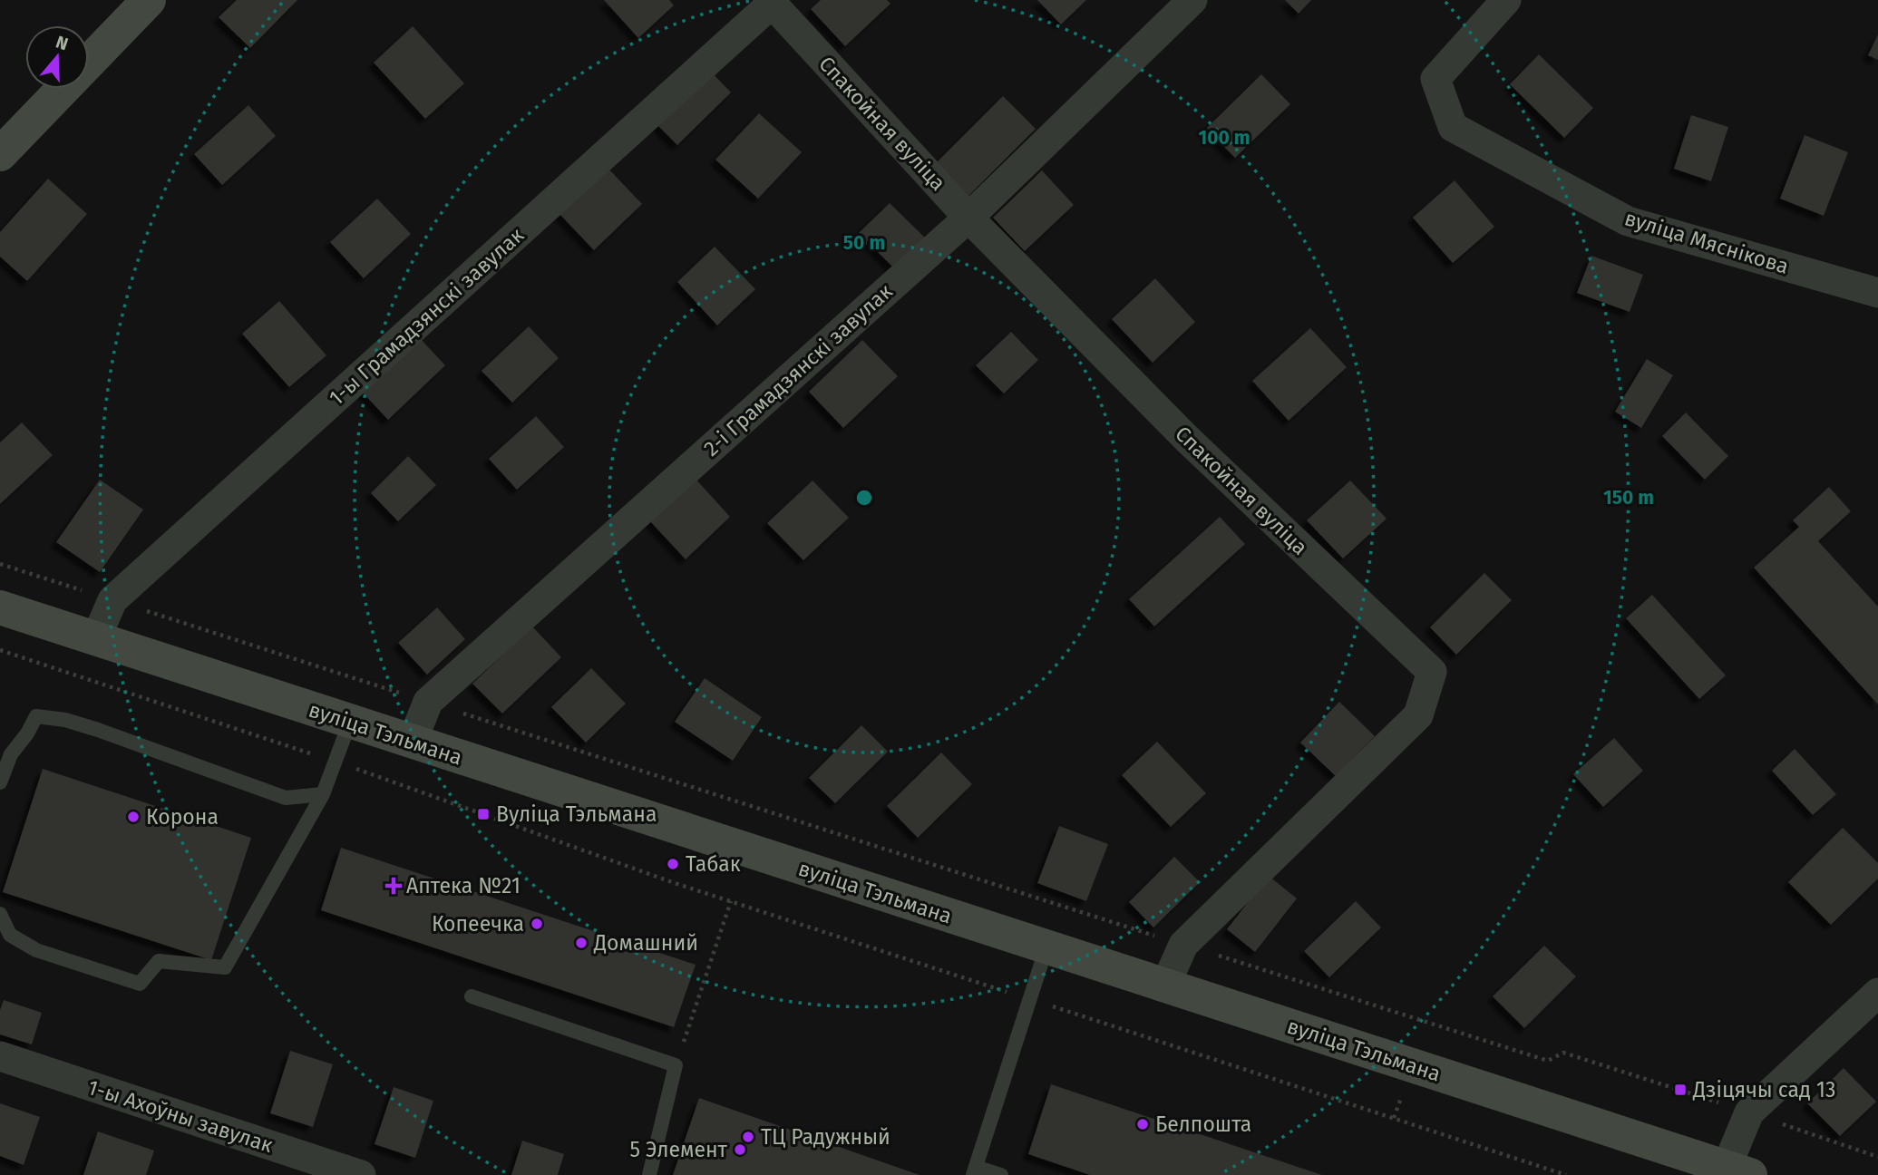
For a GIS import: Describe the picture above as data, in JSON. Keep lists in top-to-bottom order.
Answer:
{
  "streets": {
    "main road": ["вуліца Тэльмана"],
    "street": [
      "Спакойная вуліца",
      "вуліца Мяснікова",
      "1-ы Грамадзянскі завулак",
      "2-і Грамадзянскі завулак",
      "1-ы Ахоўны завулак"
    ]
  },
  "crossings": [
    ["Спакойная вуліца", "1-ы Грамадзянскі завулак"],
    ["Спакойная вуліца", "2-і Грамадзянскі завулак"],
    ["Спакойная вуліца", "вуліца Тэльмана"],
    ["1-ы Грамадзянскі завулак", "вуліца Тэльмана"],
    ["2-і Грамадзянскі завулак", "вуліца Тэльмана"]
  ],
  "places": {
    "transit": ["Вуліца Тэльмана", "Дзіцячы сад 13"],
    "other": [
      "Корона",
      "Табак",
      "Копеечка",
      "Домашний",
      "Белпошта",
      "ТЦ Радужный",
      "5 Элемент"
    ],
    "health": ["Аптека №21"]
  },
  "north": "top",
  "rings": ["100 m", "50 m", "150 m"]
}
